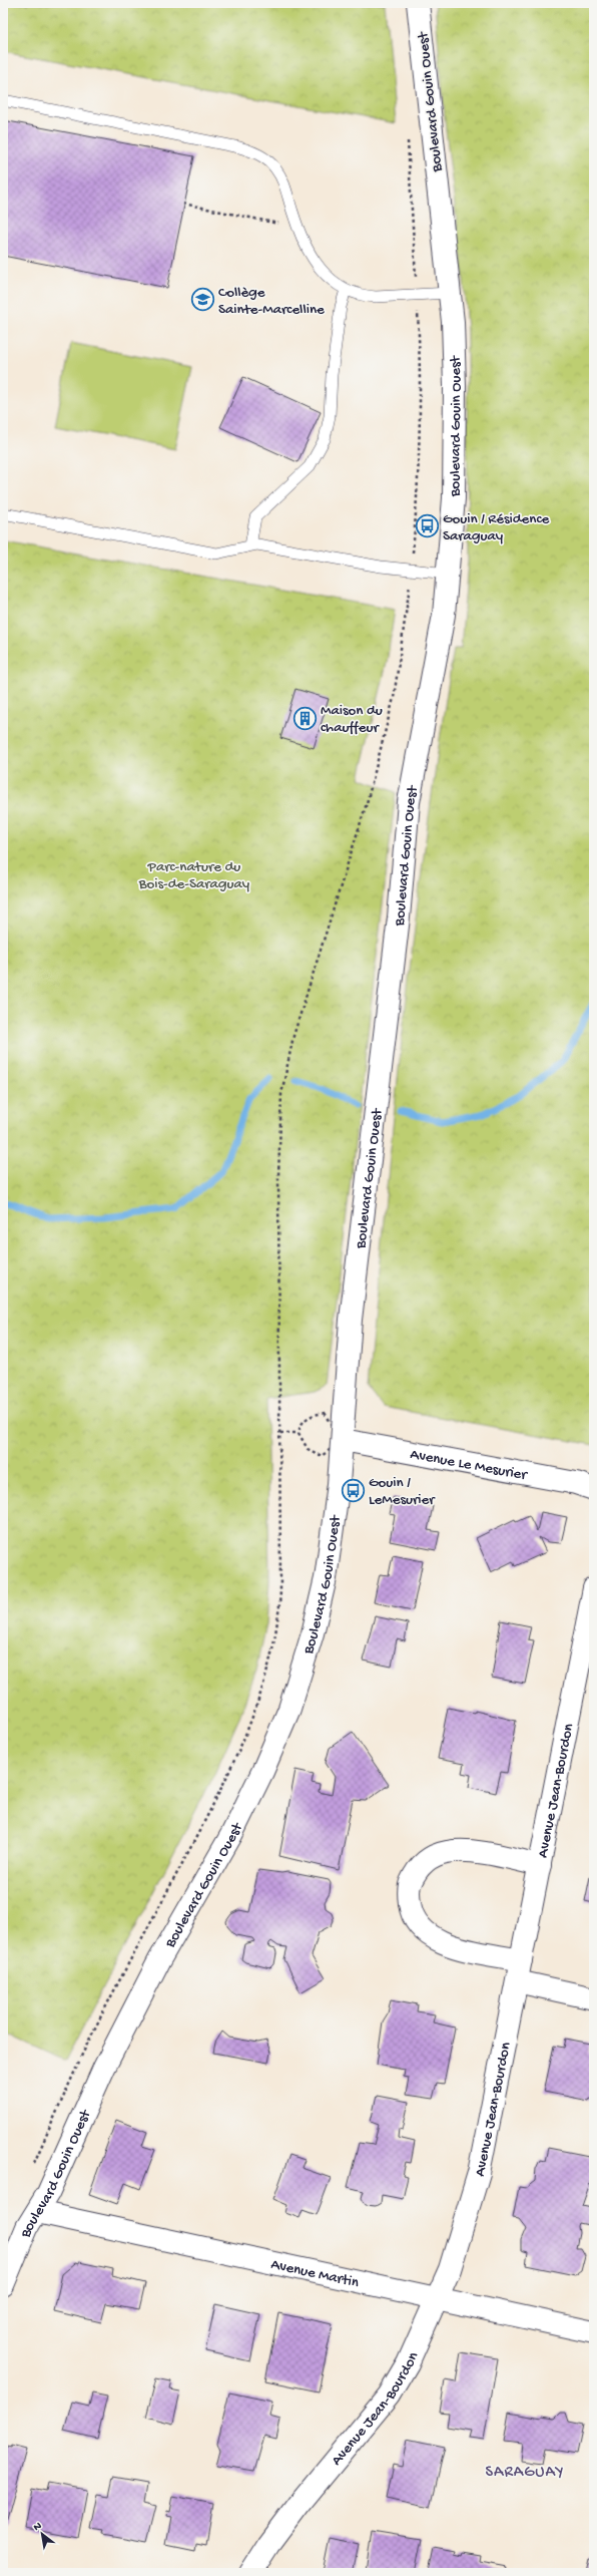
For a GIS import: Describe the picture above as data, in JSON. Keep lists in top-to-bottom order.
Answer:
{
  "streets": {
    "street": [
      "Boulevard Gouin Ouest",
      "Avenue Le Mesurier",
      "Avenue Jean-Bourdon",
      "Avenue Martin"
    ]
  },
  "crossings": [
    ["Boulevard Gouin Ouest", "Avenue Le Mesurier"],
    ["Boulevard Gouin Ouest", "Avenue Martin"],
    ["Avenue Jean-Bourdon", "Avenue Martin"]
  ],
  "districts": ["SARAGUAY"],
  "parks": ["Parc-nature du Bois-de-Saraguay"],
  "places": {
    "school or university": ["Collège Sainte-Marcelline"],
    "bus stop": ["Gouin / Résidence Saraguay", "Gouin / LeMesurier"],
    "building": ["Maison du chauffeur"]
  },
  "north": "top left"
}
